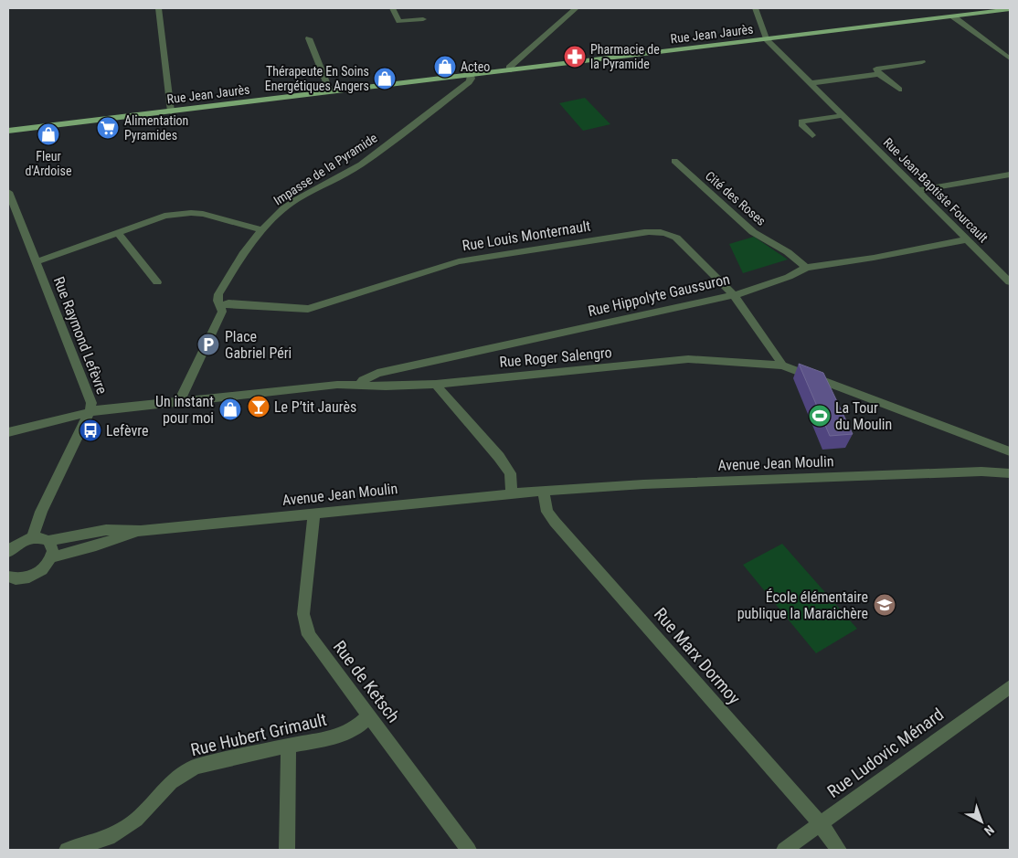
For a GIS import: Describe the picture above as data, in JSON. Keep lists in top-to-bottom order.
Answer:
{
  "streets": {
    "main road": ["Rue Jean Jaurès"],
    "street": [
      "Impasse de la Pyramide",
      "Rue Jean-Baptiste Fourcault",
      "Cité des Roses",
      "Rue Louis Monternault",
      "Rue Hippolyte Gaussuron",
      "Rue Raymond Lefèvre",
      "Rue Roger Salengro",
      "Avenue Jean Moulin",
      "Rue Marx Dormoy",
      "Rue de Ketsch",
      "Rue Hubert Grimault",
      "Rue Ludovic Ménard"
    ]
  },
  "crossings": [
    ["Rue Jean Jaurès", "Impasse de la Pyramide"],
    ["Rue Jean Jaurès", "Rue Jean-Baptiste Fourcault"],
    ["Impasse de la Pyramide", "Rue Louis Monternault"],
    ["Rue Jean-Baptiste Fourcault", "Rue Hippolyte Gaussuron"],
    ["Cité des Roses", "Rue Hippolyte Gaussuron"],
    ["Rue Louis Monternault", "Rue Hippolyte Gaussuron"],
    ["Rue Louis Monternault", "Rue Roger Salengro"],
    ["Rue Hippolyte Gaussuron", "Rue Roger Salengro"],
    ["Rue Raymond Lefèvre", "Rue Roger Salengro"],
    ["Avenue Jean Moulin", "Rue Marx Dormoy"],
    ["Avenue Jean Moulin", "Rue de Ketsch"],
    ["Rue Marx Dormoy", "Rue Ludovic Ménard"],
    ["Rue de Ketsch", "Rue Hubert Grimault"]
  ],
  "places": {
    "pharmacy": ["Pharmacie de la Pyramide"],
    "shop": [
      "Acteo",
      "Thérapeute En Soins Energétiques Angers",
      "Fleur d'Ardoise",
      "Un instant pour moi"
    ],
    "supermarket": ["Alimentation Pyramides"],
    "parking": ["Place Gabriel Péri"],
    "bar": ["Le P’tit Jaurès"],
    "sports": ["La Tour du Moulin"],
    "bus stop": ["Lefèvre"],
    "school or university": ["École élémentaire publique la Maraichère"]
  },
  "north": "bottom right"
}
